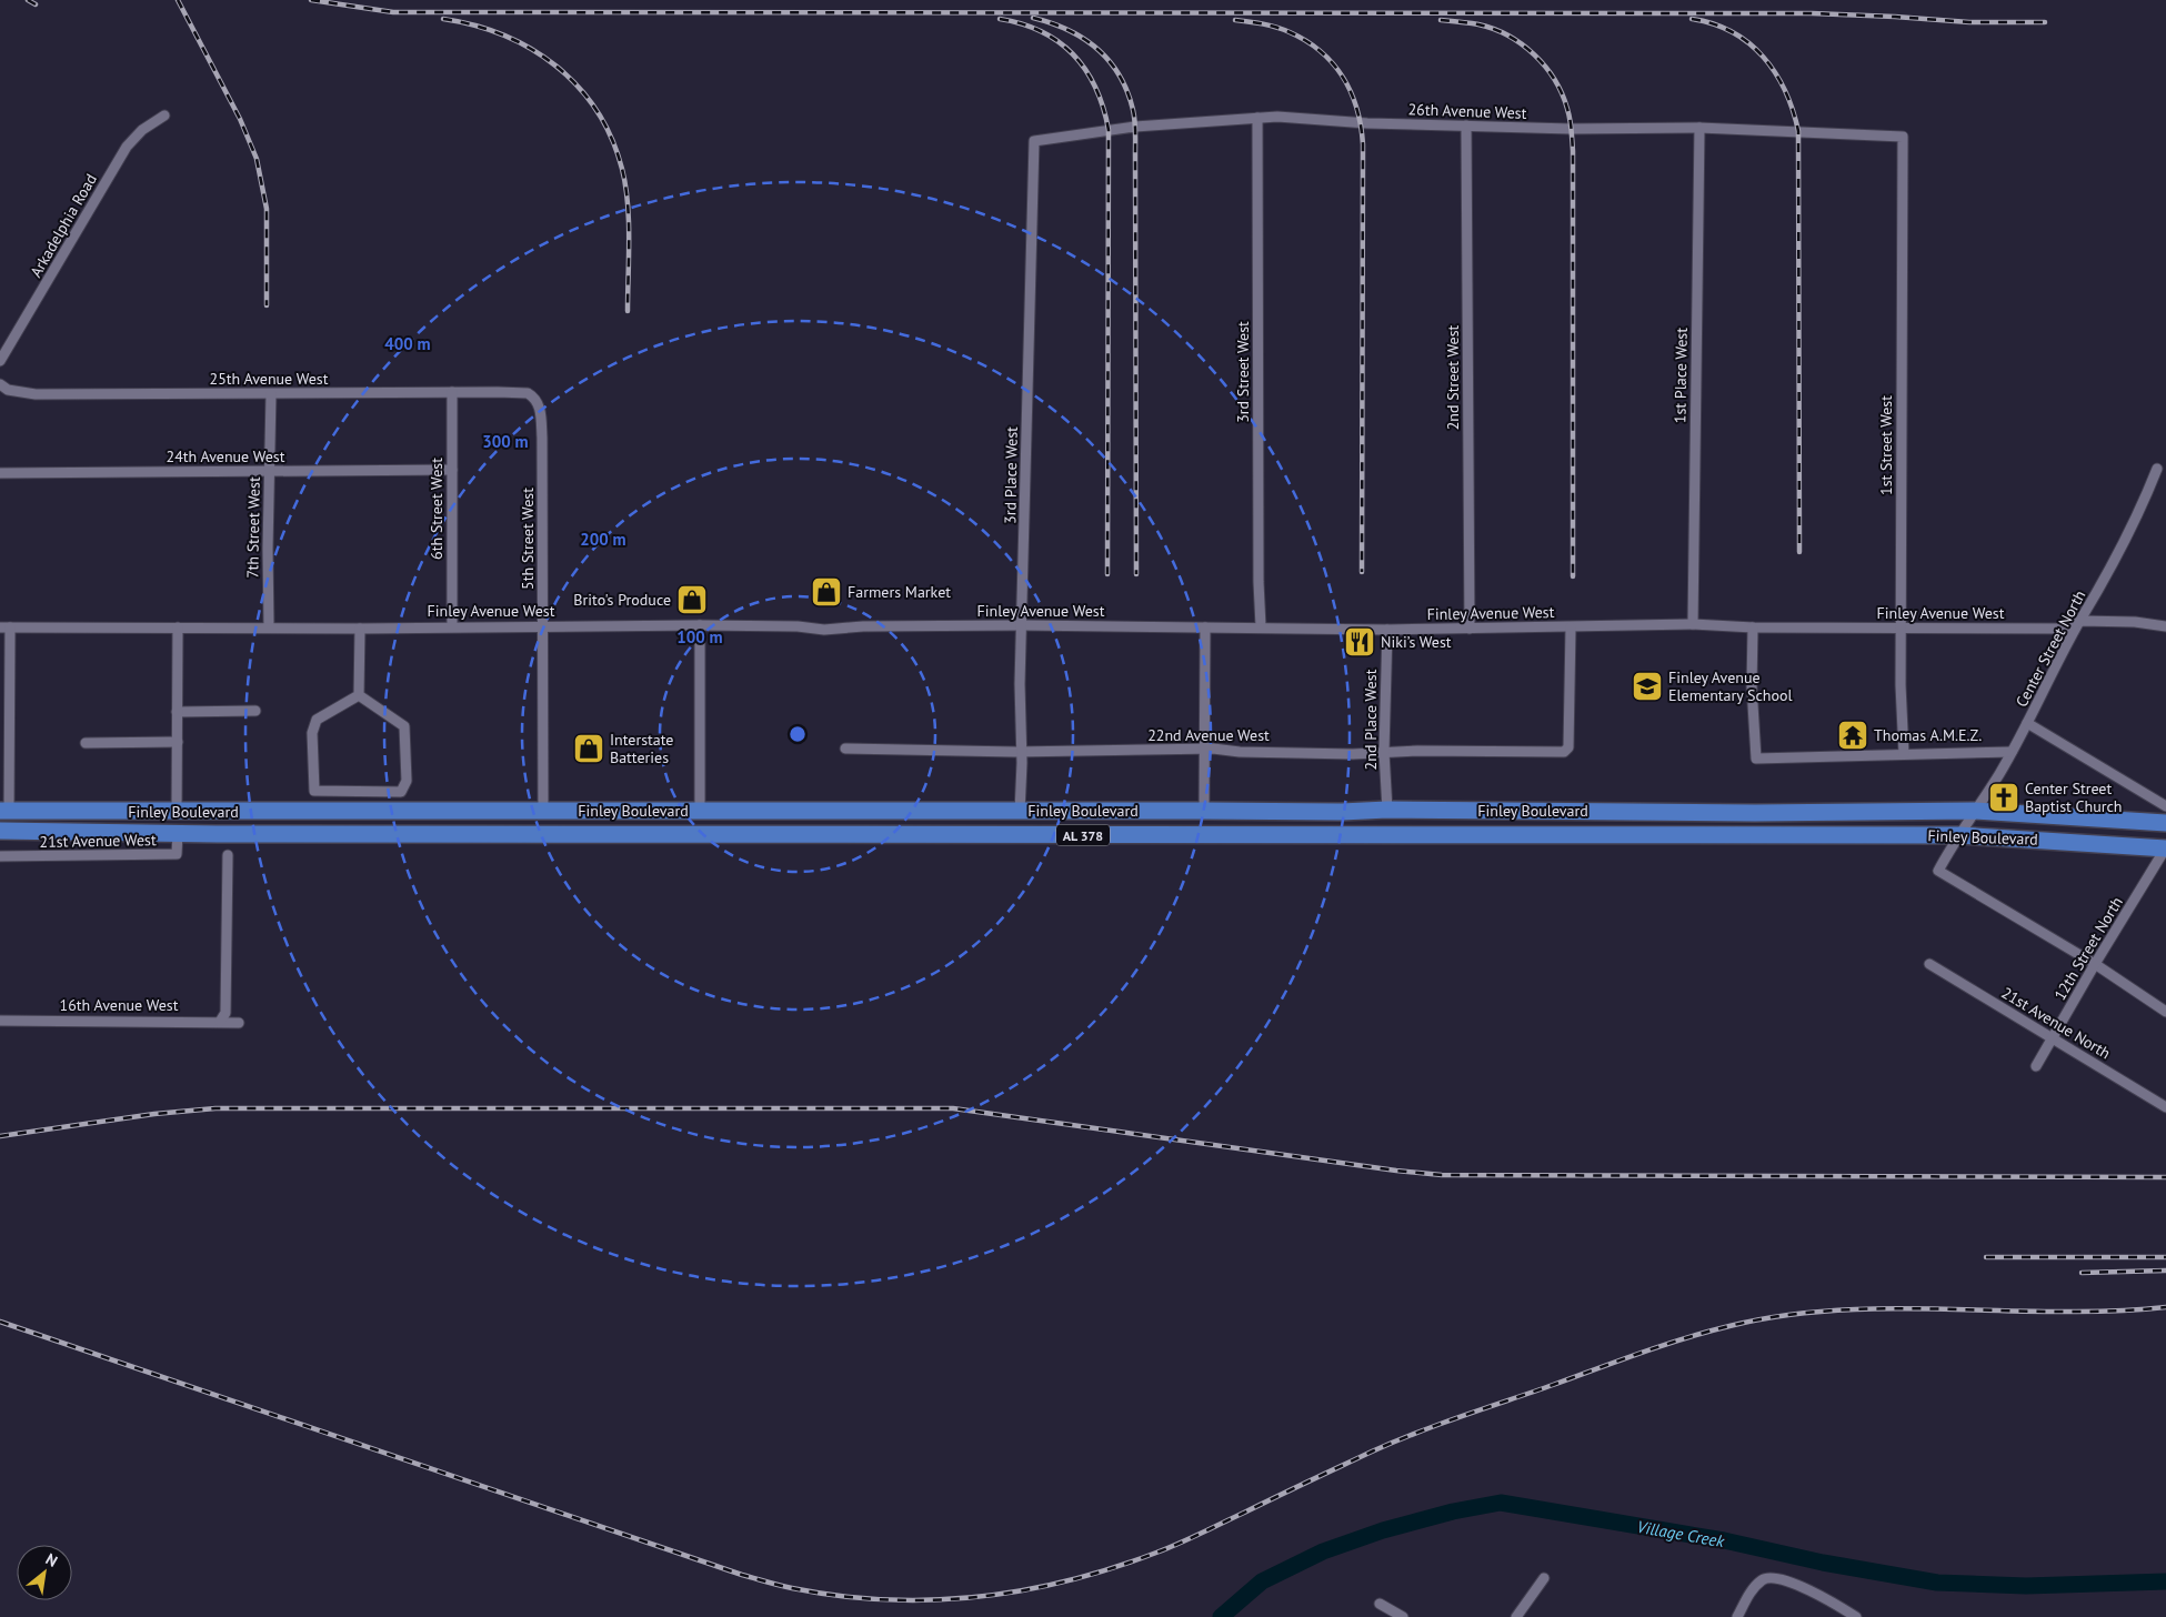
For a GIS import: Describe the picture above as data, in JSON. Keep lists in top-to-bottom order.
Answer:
{
  "streets": {
    "main road": ["Finley Boulevard", "AL 378"],
    "street": [
      "26th Avenue West",
      "Arkadelphia Road",
      "3rd Street West",
      "1st Place West",
      "2nd Street West",
      "25th Avenue West",
      "1st Street West",
      "24th Avenue West",
      "3rd Place West",
      "6th Street West",
      "7th Street West",
      "5th Street West",
      "Finley Avenue West",
      "Center Street North",
      "2nd Place West",
      "22nd Avenue West",
      "21st Avenue West",
      "12th Street North",
      "16th Avenue West",
      "21st Avenue North"
    ]
  },
  "crossings": [
    ["26th Avenue West", "3rd Street West"],
    ["26th Avenue West", "1st Place West"],
    ["26th Avenue West", "2nd Street West"],
    ["26th Avenue West", "1st Street West"],
    ["26th Avenue West", "3rd Place West"],
    ["3rd Street West", "Finley Avenue West"],
    ["1st Place West", "Finley Avenue West"],
    ["2nd Street West", "Finley Avenue West"],
    ["25th Avenue West", "6th Street West"],
    ["25th Avenue West", "7th Street West"],
    ["25th Avenue West", "5th Street West"],
    ["1st Street West", "Finley Avenue West"],
    ["24th Avenue West", "6th Street West"],
    ["24th Avenue West", "7th Street West"],
    ["3rd Place West", "Finley Avenue West"],
    ["3rd Place West", "22nd Avenue West"],
    ["3rd Place West", "Finley Boulevard"],
    ["6th Street West", "Finley Avenue West"],
    ["7th Street West", "Finley Avenue West"],
    ["5th Street West", "Finley Avenue West"],
    ["5th Street West", "Finley Boulevard"],
    ["Finley Avenue West", "Center Street North"],
    ["Finley Avenue West", "2nd Place West"],
    ["Finley Avenue West", "22nd Avenue West"],
    ["Center Street North", "Finley Boulevard"],
    ["2nd Place West", "22nd Avenue West"],
    ["2nd Place West", "Finley Boulevard"],
    ["Finley Boulevard", "21st Avenue West"],
    ["Finley Boulevard", "12th Street North"],
    ["12th Street North", "21st Avenue North"]
  ],
  "water": ["Village Creek"],
  "places": {
    "shop": ["Farmers Market", "Brito's Produce", "Interstate Batteries"],
    "restaurant": ["Niki’s West"],
    "school or university": ["Finley Avenue Elementary School"],
    "temple": ["Thomas A.M.E.Z."],
    "church": ["Center Street Baptist Church"]
  },
  "north": "top right",
  "rings": [
    "400 m",
    "300 m",
    "200 m",
    "100 m"
  ]
}
